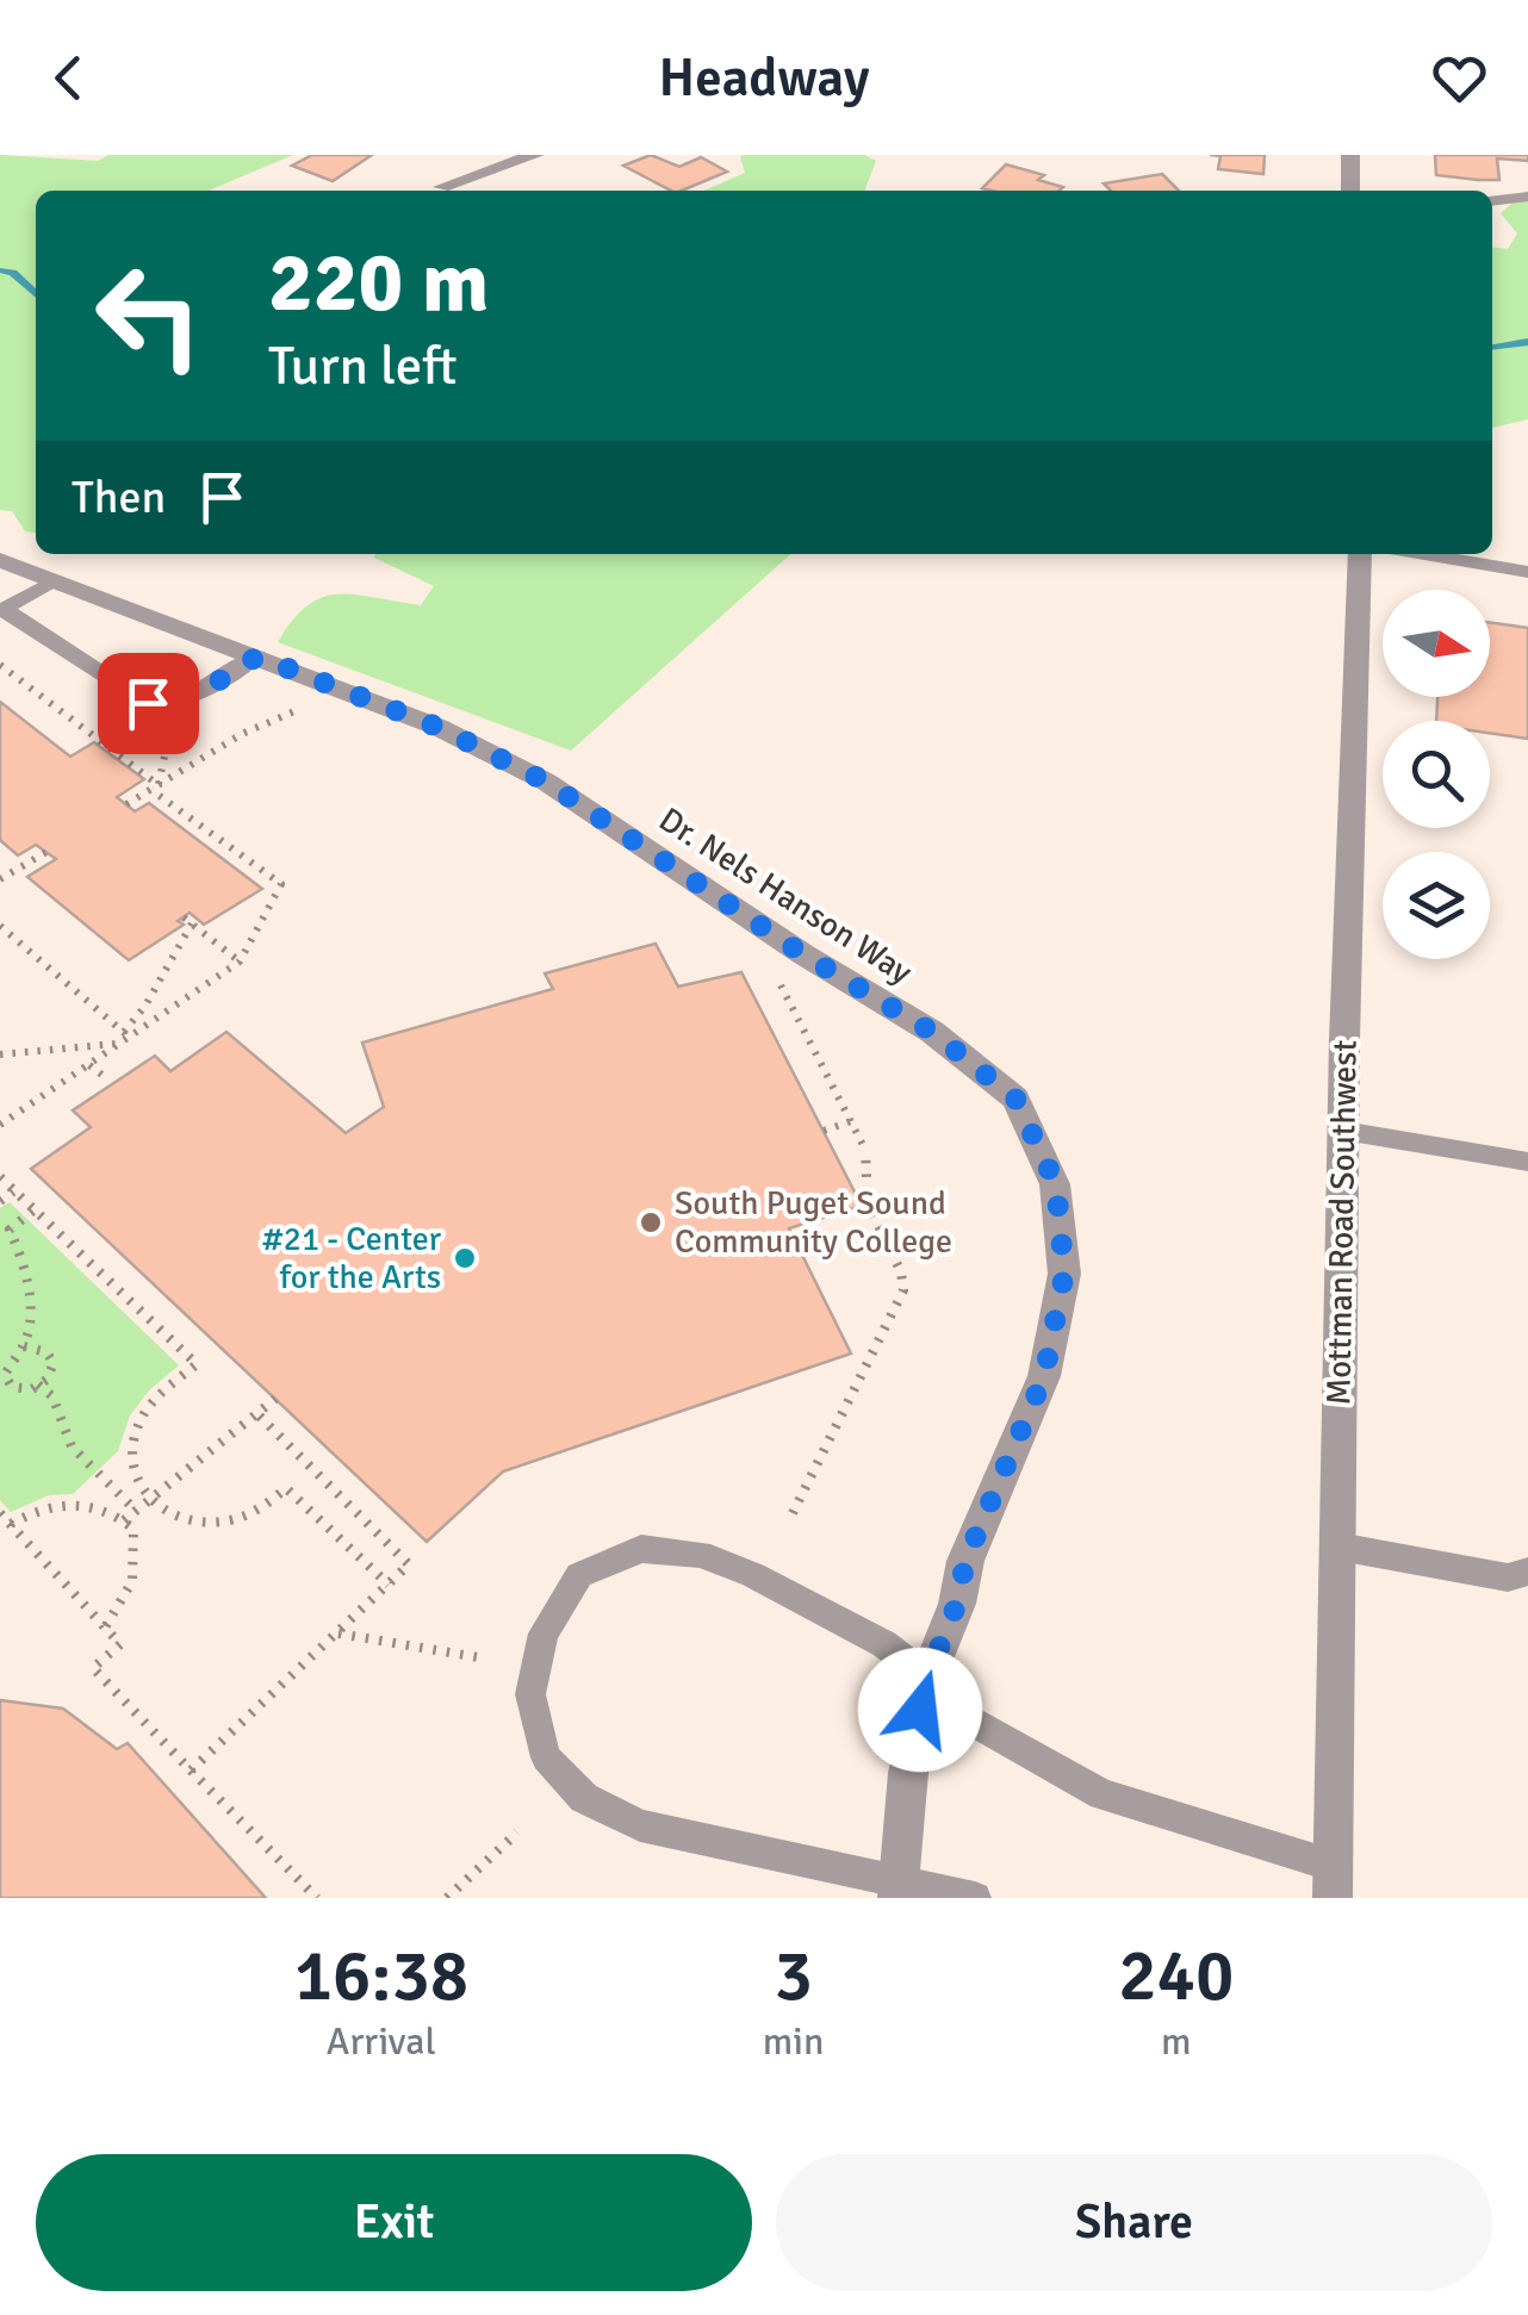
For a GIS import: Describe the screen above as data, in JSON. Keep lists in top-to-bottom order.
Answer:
{
  "streets": {
    "street": ["Dr. Nels Hanson Way", "Mottman Road Southwest"]
  },
  "places": ["South Puget Sound Community College", "#21 - Center for the Arts"],
  "north": "right",
  "page": {
    "header": "Headway",
    "turn": ["220 m", "Turn left"],
    "then": "Then",
    "eta": [
      "16:38",
      "Arrival",
      "3",
      "min",
      "240",
      "m"
    ],
    "buttons": ["Exit", "Share"]
  }
}
